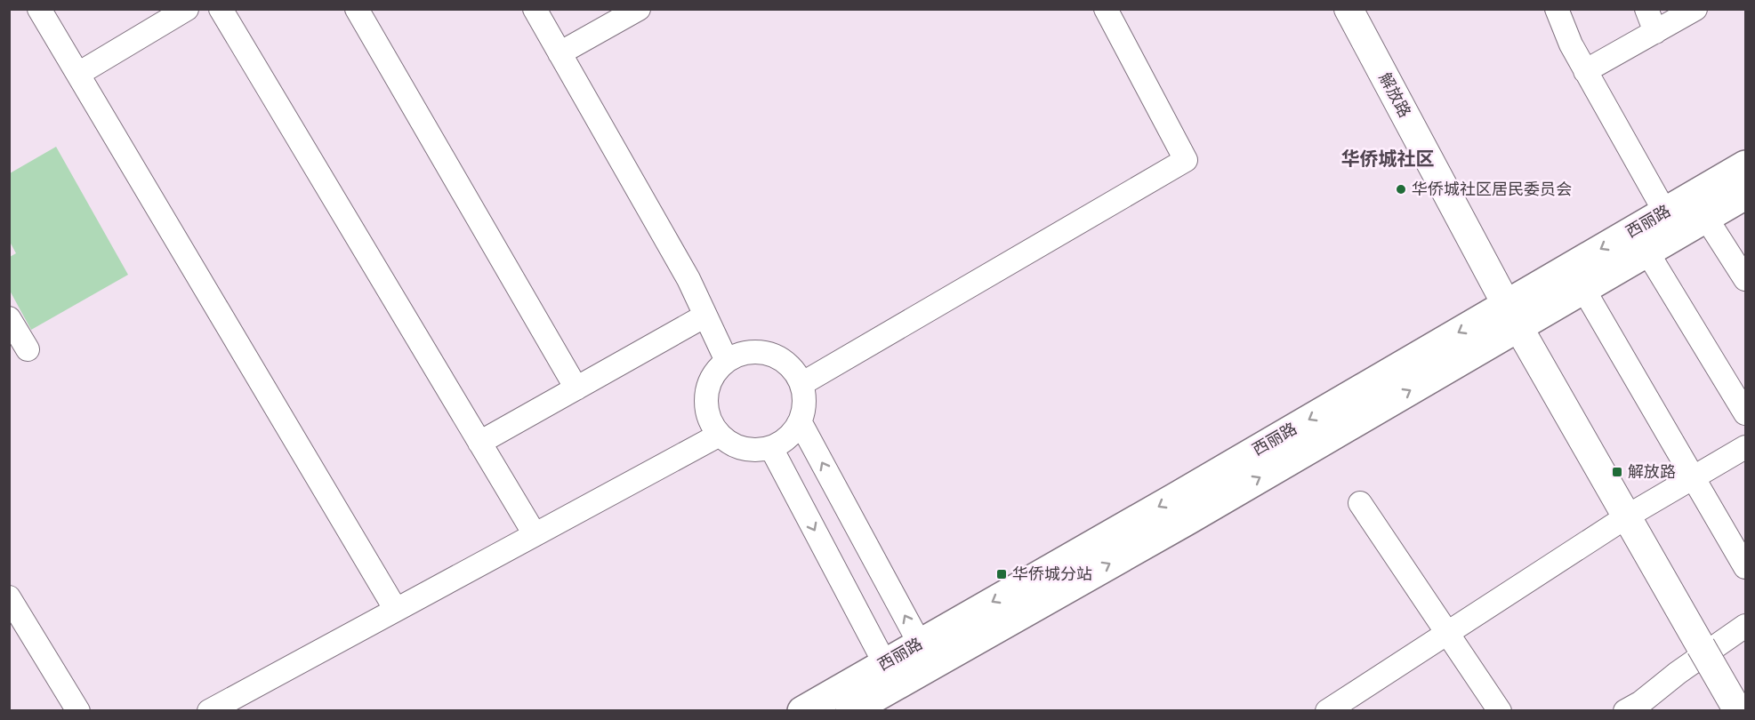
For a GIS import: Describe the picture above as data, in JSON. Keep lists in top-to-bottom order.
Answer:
{
  "streets": {
    "main road": ["西丽路"],
    "street": ["解放路"]
  },
  "crossings": [
    ["解放路", "西丽路"]
  ],
  "districts": ["华侨城社区"],
  "places": {
    "other": ["华侨城社区居民委员会"],
    "transit": ["解放路", "华侨城分站"]
  }
}
